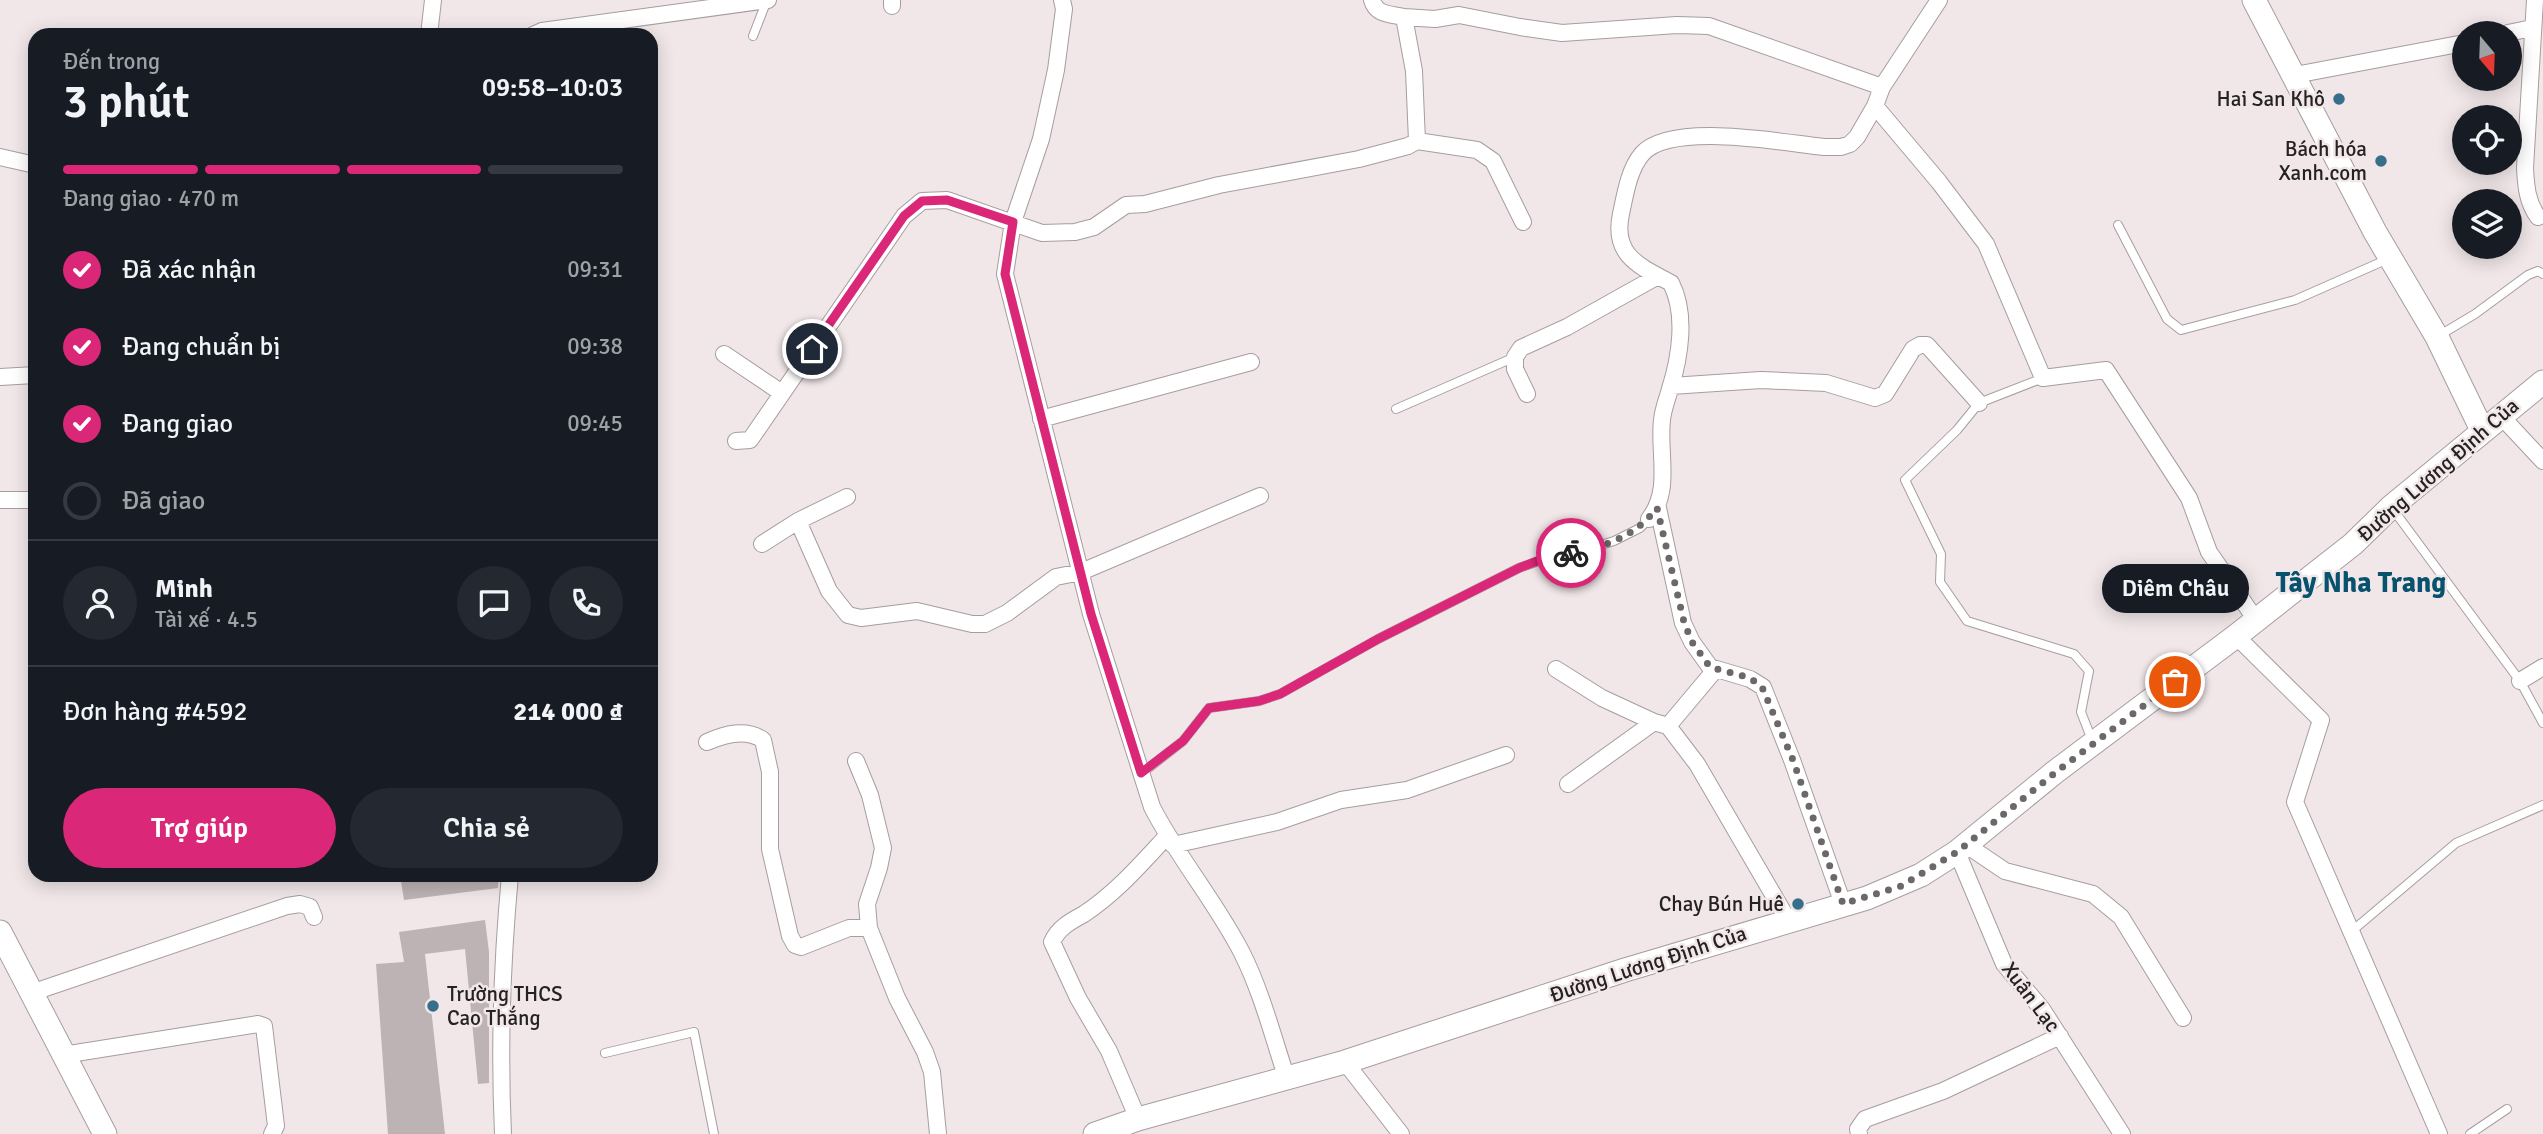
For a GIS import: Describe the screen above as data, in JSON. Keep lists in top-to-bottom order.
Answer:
{
  "streets": {
    "street": ["Đường Lương Định Của", "Xuân Lạc"]
  },
  "crossings": [
    ["Đường Lương Định Của", "Xuân Lạc"]
  ],
  "districts": ["Tây Nha Trang"],
  "places": [
    "Hai San Khô",
    "Bách hóa Xanh.com",
    "Diêm Châu",
    "Chay Bún Huê",
    "Trường THCS Cao Thắng"
  ],
  "north": "bottom",
  "page": {
    "heading": ["3 phút", "Đến trong", "09:58–10:03"],
    "panel": [
      "Minh",
      "Tài xế · 4.5",
      "Đơn hàng #4592",
      "214 000 ₫"
    ],
    "bar": "Đang giao · 470 m",
    "list": [
      ["Đã xác nhận", "09:31"],
      ["Đang chuẩn bị", "09:38"],
      ["Đang giao", "09:45"],
      "Đã giao"
    ],
    "bubble": "Diêm Châu",
    "buttons": ["Trợ giúp", "Chia sẻ"]
  }
}
